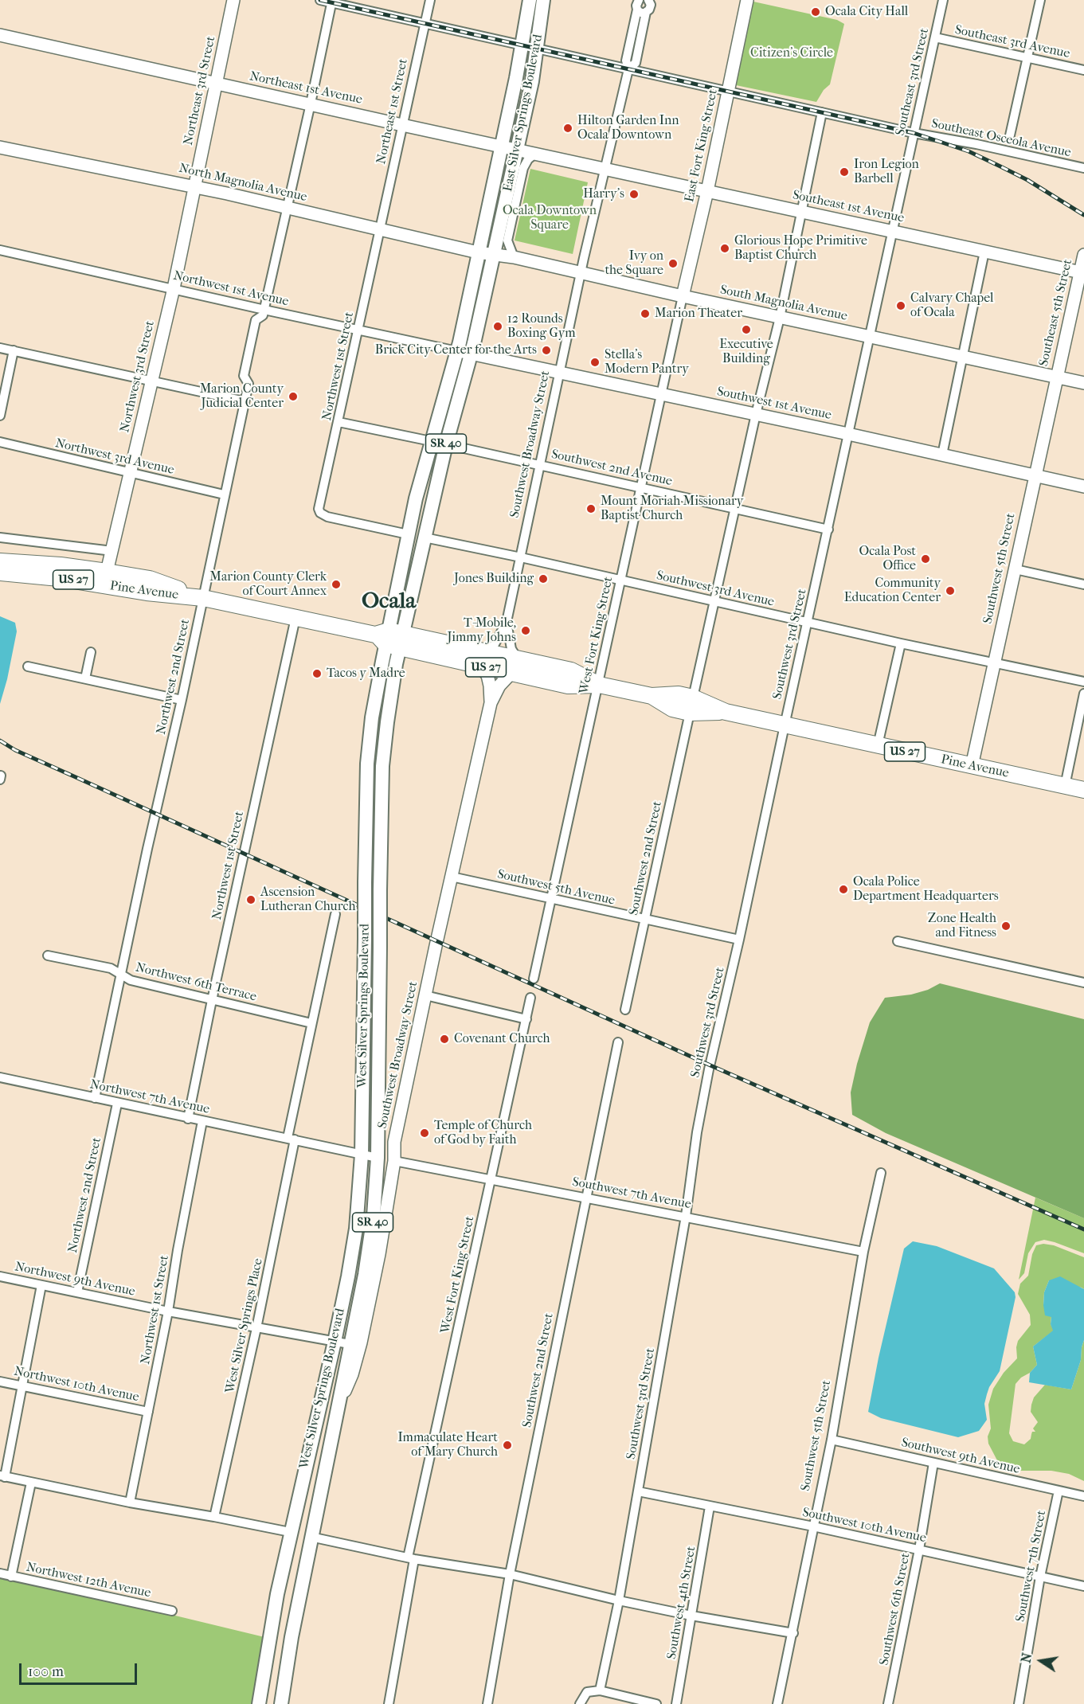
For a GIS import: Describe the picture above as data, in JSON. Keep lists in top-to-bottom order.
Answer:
{
  "streets": {
    "highway": ["US 27", "Pine Avenue"],
    "main road": ["East Silver Springs Boulevard", "SR 40", "West Silver Springs Boulevard"],
    "street": [
      "Southeast 3rd Avenue",
      "Southeast 3rd Street",
      "Northeast 1st Avenue",
      "Northeast 3rd Street",
      "Northeast 1st Street",
      "Southeast Osceola Avenue",
      "East Fort King Street",
      "North Magnolia Avenue",
      "Southeast 1st Avenue",
      "Northwest 1st Avenue",
      "South Magnolia Avenue",
      "Southeast 5th Street",
      "Northwest 1st Street",
      "Northwest 3rd Street",
      "Southwest 1st Avenue",
      "Southwest Broadway Street",
      "Northwest 3rd Avenue",
      "Southwest 2nd Avenue",
      "Southwest 5th Street",
      "Southwest 3rd Avenue",
      "West Fort King Street",
      "Southwest 3rd Street",
      "Northwest 2nd Street",
      "Southwest 2nd Street",
      "Southwest 5th Avenue",
      "Northwest 6th Terrace",
      "Northwest 7th Avenue",
      "Southwest 7th Avenue",
      "Northwest 9th Avenue",
      "West Silver Springs Place",
      "Northwest 10th Avenue",
      "Southwest 9th Avenue",
      "Southwest 10th Avenue",
      "Southwest 7th Street",
      "Northwest 12th Avenue",
      "Southwest 4th Street",
      "Southwest 6th Street"
    ]
  },
  "crossings": [
    ["Southeast 3rd Avenue", "Southeast 3rd Street"],
    ["Southeast 3rd Street", "Southeast Osceola Avenue"],
    ["Southeast 3rd Street", "Southeast 1st Avenue"],
    ["Southeast 3rd Street", "South Magnolia Avenue"],
    ["Southeast 3rd Street", "Southwest 3rd Street"],
    ["Northeast 1st Avenue", "Northeast 3rd Street"],
    ["Northeast 1st Avenue", "Northeast 1st Street"],
    ["Northeast 1st Avenue", "East Silver Springs Boulevard"],
    ["Northeast 1st Avenue", "Southeast 1st Avenue"],
    ["Northeast 1st Avenue", "Southwest Broadway Street"],
    ["Northeast 1st Avenue", "Northwest 2nd Street"],
    ["Northeast 3rd Street", "North Magnolia Avenue"],
    ["Northeast 3rd Street", "Northwest 3rd Street"],
    ["Northeast 1st Street", "Southeast Osceola Avenue"],
    ["Northeast 1st Street", "North Magnolia Avenue"],
    ["Northeast 1st Street", "Northwest 1st Street"],
    ["East Silver Springs Boulevard", "Southeast Osceola Avenue"],
    ["East Silver Springs Boulevard", "North Magnolia Avenue"],
    ["East Silver Springs Boulevard", "South Magnolia Avenue"],
    ["East Silver Springs Boulevard", "West Silver Springs Boulevard"],
    ["Southeast Osceola Avenue", "East Fort King Street"],
    ["Southeast Osceola Avenue", "Southwest Broadway Street"],
    ["Southeast Osceola Avenue", "Northwest 2nd Street"],
    ["Southeast Osceola Avenue", "Southwest 2nd Street"],
    ["East Fort King Street", "Southeast 1st Avenue"],
    ["East Fort King Street", "South Magnolia Avenue"],
    ["East Fort King Street", "West Fort King Street"],
    ["North Magnolia Avenue", "South Magnolia Avenue"],
    ["North Magnolia Avenue", "Northwest 1st Street"],
    ["North Magnolia Avenue", "Northwest 3rd Street"],
    ["North Magnolia Avenue", "Northwest 2nd Street"],
    ["North Magnolia Avenue", "West Silver Springs Boulevard"],
    ["Southeast 1st Avenue", "Southeast 5th Street"],
    ["Southeast 1st Avenue", "Southwest Broadway Street"],
    ["Southeast 1st Avenue", "Southwest 2nd Street"],
    ["Northwest 1st Avenue", "Northwest 1st Street"],
    ["Northwest 1st Avenue", "Northwest 3rd Street"],
    ["Northwest 1st Avenue", "Southwest 1st Avenue"],
    ["Northwest 1st Avenue", "Northwest 2nd Street"],
    ["Northwest 1st Avenue", "West Silver Springs Boulevard"],
    ["South Magnolia Avenue", "Southeast 5th Street"],
    ["South Magnolia Avenue", "Southwest Broadway Street"],
    ["South Magnolia Avenue", "Southwest 5th Street"],
    ["South Magnolia Avenue", "West Fort King Street"],
    ["South Magnolia Avenue", "Southwest 3rd Street"],
    ["South Magnolia Avenue", "Southwest 2nd Street"],
    ["South Magnolia Avenue", "West Silver Springs Boulevard"],
    ["Southeast 5th Street", "Southwest 5th Street"],
    ["Northwest 1st Street", "Pine Avenue"],
    ["Northwest 1st Street", "Northwest 6th Terrace"],
    ["Northwest 1st Street", "West Silver Springs Boulevard"],
    ["Northwest 1st Street", "Northwest 7th Avenue"],
    ["Northwest 1st Street", "Northwest 9th Avenue"],
    ["Northwest 1st Street", "Northwest 10th Avenue"],
    ["Northwest 3rd Street", "Northwest 3rd Avenue"],
    ["Northwest 3rd Street", "Pine Avenue"],
    ["Southwest 1st Avenue", "Southwest Broadway Street"],
    ["Southwest 1st Avenue", "Southwest 5th Street"],
    ["Southwest 1st Avenue", "West Fort King Street"],
    ["Southwest 1st Avenue", "Southwest 3rd Street"],
    ["Southwest 1st Avenue", "Southwest 2nd Street"],
    ["Southwest 1st Avenue", "West Silver Springs Boulevard"],
    ["Southwest Broadway Street", "Southwest 2nd Avenue"],
    ["Southwest Broadway Street", "Southwest 3rd Avenue"],
    ["Southwest Broadway Street", "Pine Avenue"],
    ["Southwest Broadway Street", "Southwest 5th Avenue"],
    ["Southwest Broadway Street", "West Silver Springs Boulevard"],
    ["Southwest Broadway Street", "Southwest 7th Avenue"],
    ["Northwest 3rd Avenue", "Northwest 2nd Street"],
    ["Southwest 2nd Avenue", "West Fort King Street"],
    ["Southwest 2nd Avenue", "Southwest 3rd Street"],
    ["Southwest 2nd Avenue", "Southwest 2nd Street"],
    ["Southwest 2nd Avenue", "West Silver Springs Boulevard"],
    ["Southwest 5th Street", "Southwest 3rd Avenue"],
    ["Southwest 5th Street", "Pine Avenue"],
    ["Southwest 5th Street", "Southwest 7th Avenue"],
    ["Southwest 5th Street", "Southwest 9th Avenue"],
    ["Southwest 5th Street", "Southwest 10th Avenue"],
    ["Southwest 3rd Avenue", "West Fort King Street"],
    ["Southwest 3rd Avenue", "Southwest 3rd Street"],
    ["Southwest 3rd Avenue", "Southwest 2nd Street"],
    ["Southwest 3rd Avenue", "West Silver Springs Boulevard"],
    ["Pine Avenue", "West Fort King Street"],
    ["Pine Avenue", "Southwest 3rd Street"],
    ["Pine Avenue", "Northwest 2nd Street"],
    ["Pine Avenue", "Southwest 2nd Street"],
    ["Pine Avenue", "West Silver Springs Boulevard"],
    ["West Fort King Street", "Southwest 5th Avenue"],
    ["West Fort King Street", "Southwest 7th Avenue"],
    ["Southwest 3rd Street", "Southwest 5th Avenue"],
    ["Southwest 3rd Street", "Southwest 7th Avenue"],
    ["Southwest 3rd Street", "Southwest 10th Avenue"],
    ["Northwest 2nd Street", "Northwest 6th Terrace"],
    ["Northwest 2nd Street", "Northwest 7th Avenue"],
    ["Northwest 2nd Street", "Northwest 9th Avenue"],
    ["Southwest 2nd Street", "Southwest 5th Avenue"],
    ["Southwest 2nd Street", "Southwest 7th Avenue"],
    ["Northwest 6th Terrace", "West Silver Springs Place"],
    ["Northwest 7th Avenue", "West Silver Springs Place"],
    ["Northwest 9th Avenue", "West Silver Springs Place"],
    ["Southwest 9th Avenue", "Southwest 7th Street"],
    ["Southwest 9th Avenue", "Southwest 6th Street"],
    ["Southwest 10th Avenue", "Southwest 7th Street"],
    ["Southwest 10th Avenue", "Southwest 4th Street"],
    ["Southwest 10th Avenue", "Southwest 6th Street"]
  ],
  "districts": ["Ocala"],
  "parks": ["Citizen's Circle", "Ocala Downtown Square"],
  "places": [
    "Ocala City Hall",
    "Hilton Garden Inn Ocala Downtown",
    "Iron Legion Barbell",
    "Harry's",
    "Glorious Hope Primitive Baptist Church",
    "Ivy on the Square",
    "Calvary Chapel of Ocala",
    "Marion Theater",
    "12 Rounds Boxing Gym",
    "Executive Building",
    "Brick City Center for the Arts",
    "Stella's Modern Pantry",
    "Marion County Judicial Center",
    "Mount Moriah Missionary Baptist Church",
    "Ocala Post Office",
    "Jones Building",
    "Marion County Clerk of Court Annex",
    "Community Education Center",
    "T-Mobile, Jimmy Johns",
    "Tacos y Madre",
    "Ocala Police Department Headquarters",
    "Ascension Lutheran Church",
    "Zone Health and Fitness",
    "Covenant Church",
    "Temple of Church of God by Faith",
    "Immaculate Heart of Mary Church"
  ],
  "scale_bar": "100 m",
  "north": "left"
}
